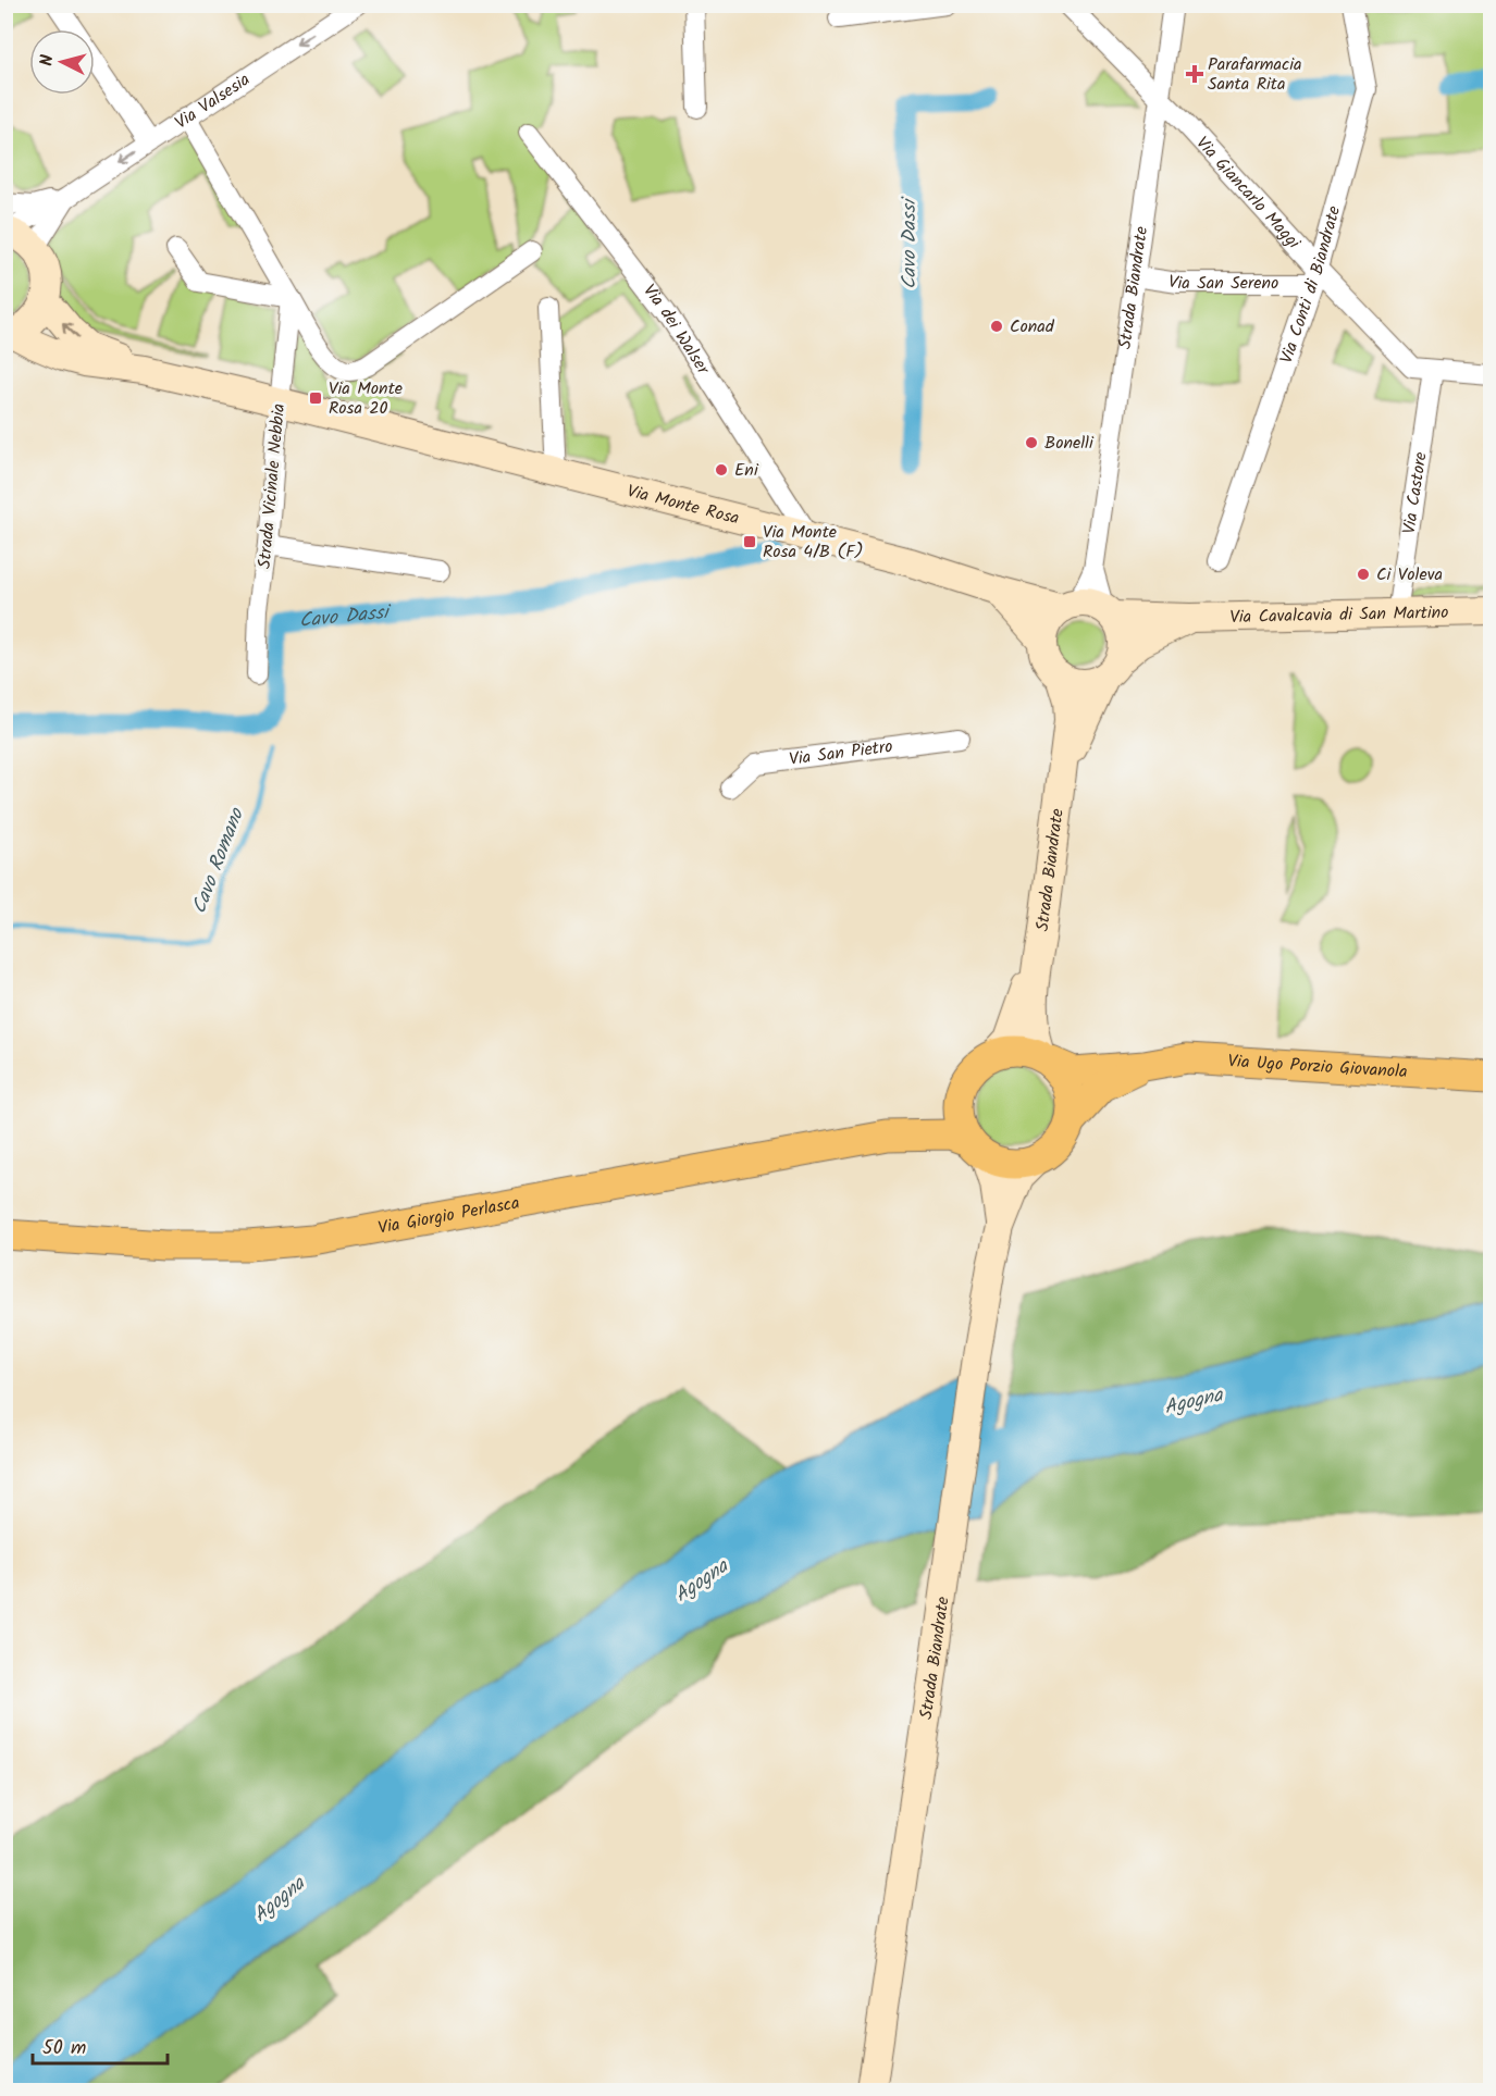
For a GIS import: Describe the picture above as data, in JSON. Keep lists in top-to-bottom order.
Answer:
{
  "streets": {
    "main road": [
      "Strada Biandrate",
      "Via Monte Rosa",
      "Via Cavalcavia di San Martino",
      "Via Ugo Porzio Giovanola",
      "Via Giorgio Perlasca"
    ],
    "street": [
      "Via Valsesia",
      "Via Giancarlo Maggi",
      "Via San Sereno",
      "Via Conti di Biandrate",
      "Via dei Walser",
      "Strada Vicinale Nebbia",
      "Via Castore",
      "Via San Pietro"
    ]
  },
  "crossings": [
    ["Via Giancarlo Maggi", "Via San Sereno"],
    ["Via Giancarlo Maggi", "Via Conti di Biandrate"],
    ["Via Giancarlo Maggi", "Strada Biandrate"],
    ["Via Giancarlo Maggi", "Via Castore"],
    ["Via San Sereno", "Via Conti di Biandrate"],
    ["Via San Sereno", "Strada Biandrate"],
    ["Strada Biandrate", "Via Monte Rosa"],
    ["Strada Biandrate", "Via Cavalcavia di San Martino"],
    ["Strada Biandrate", "Via Ugo Porzio Giovanola"],
    ["Strada Biandrate", "Via Giorgio Perlasca"],
    ["Via dei Walser", "Via Monte Rosa"],
    ["Strada Vicinale Nebbia", "Via Monte Rosa"],
    ["Via Castore", "Via Cavalcavia di San Martino"],
    ["Via Monte Rosa", "Via Cavalcavia di San Martino"],
    ["Via Ugo Porzio Giovanola", "Via Giorgio Perlasca"]
  ],
  "one_way": ["Via Valsesia"],
  "water": ["Cavo Dassi", "Cavo Romano", "Agogna"],
  "places": {
    "health": ["Parafarmacia Santa Rita"],
    "other": [
      "Conad",
      "Bonelli",
      "Eni",
      "Ci Voleva"
    ],
    "transit": ["Via Monte Rosa 20", "Via Monte Rosa 4/B (F)"]
  },
  "scale_bar": "50 m",
  "north": "left"
}
